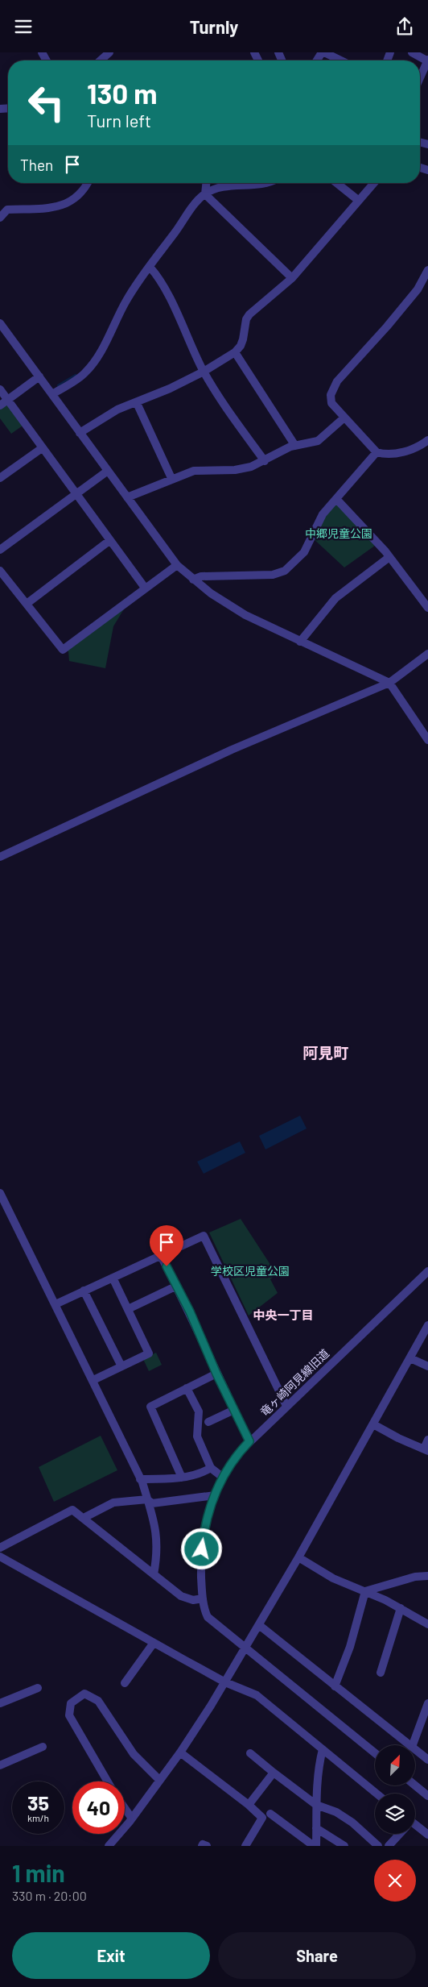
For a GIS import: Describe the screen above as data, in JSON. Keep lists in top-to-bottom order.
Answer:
{
  "streets": {
    "street": ["竜ヶ崎阿見線旧道"]
  },
  "districts": ["阿見町", "中央一丁目"],
  "parks": ["中郷児童公園", "学校区児童公園"],
  "north": "top right",
  "page": {
    "header": "Turnly",
    "turn": ["130 m", "Turn left"],
    "then": "Then",
    "speed": "35 km/h",
    "limit": "40",
    "heading": ["1 min", "330 m · 20:00"],
    "buttons": ["Exit", "Share"]
  }
}
